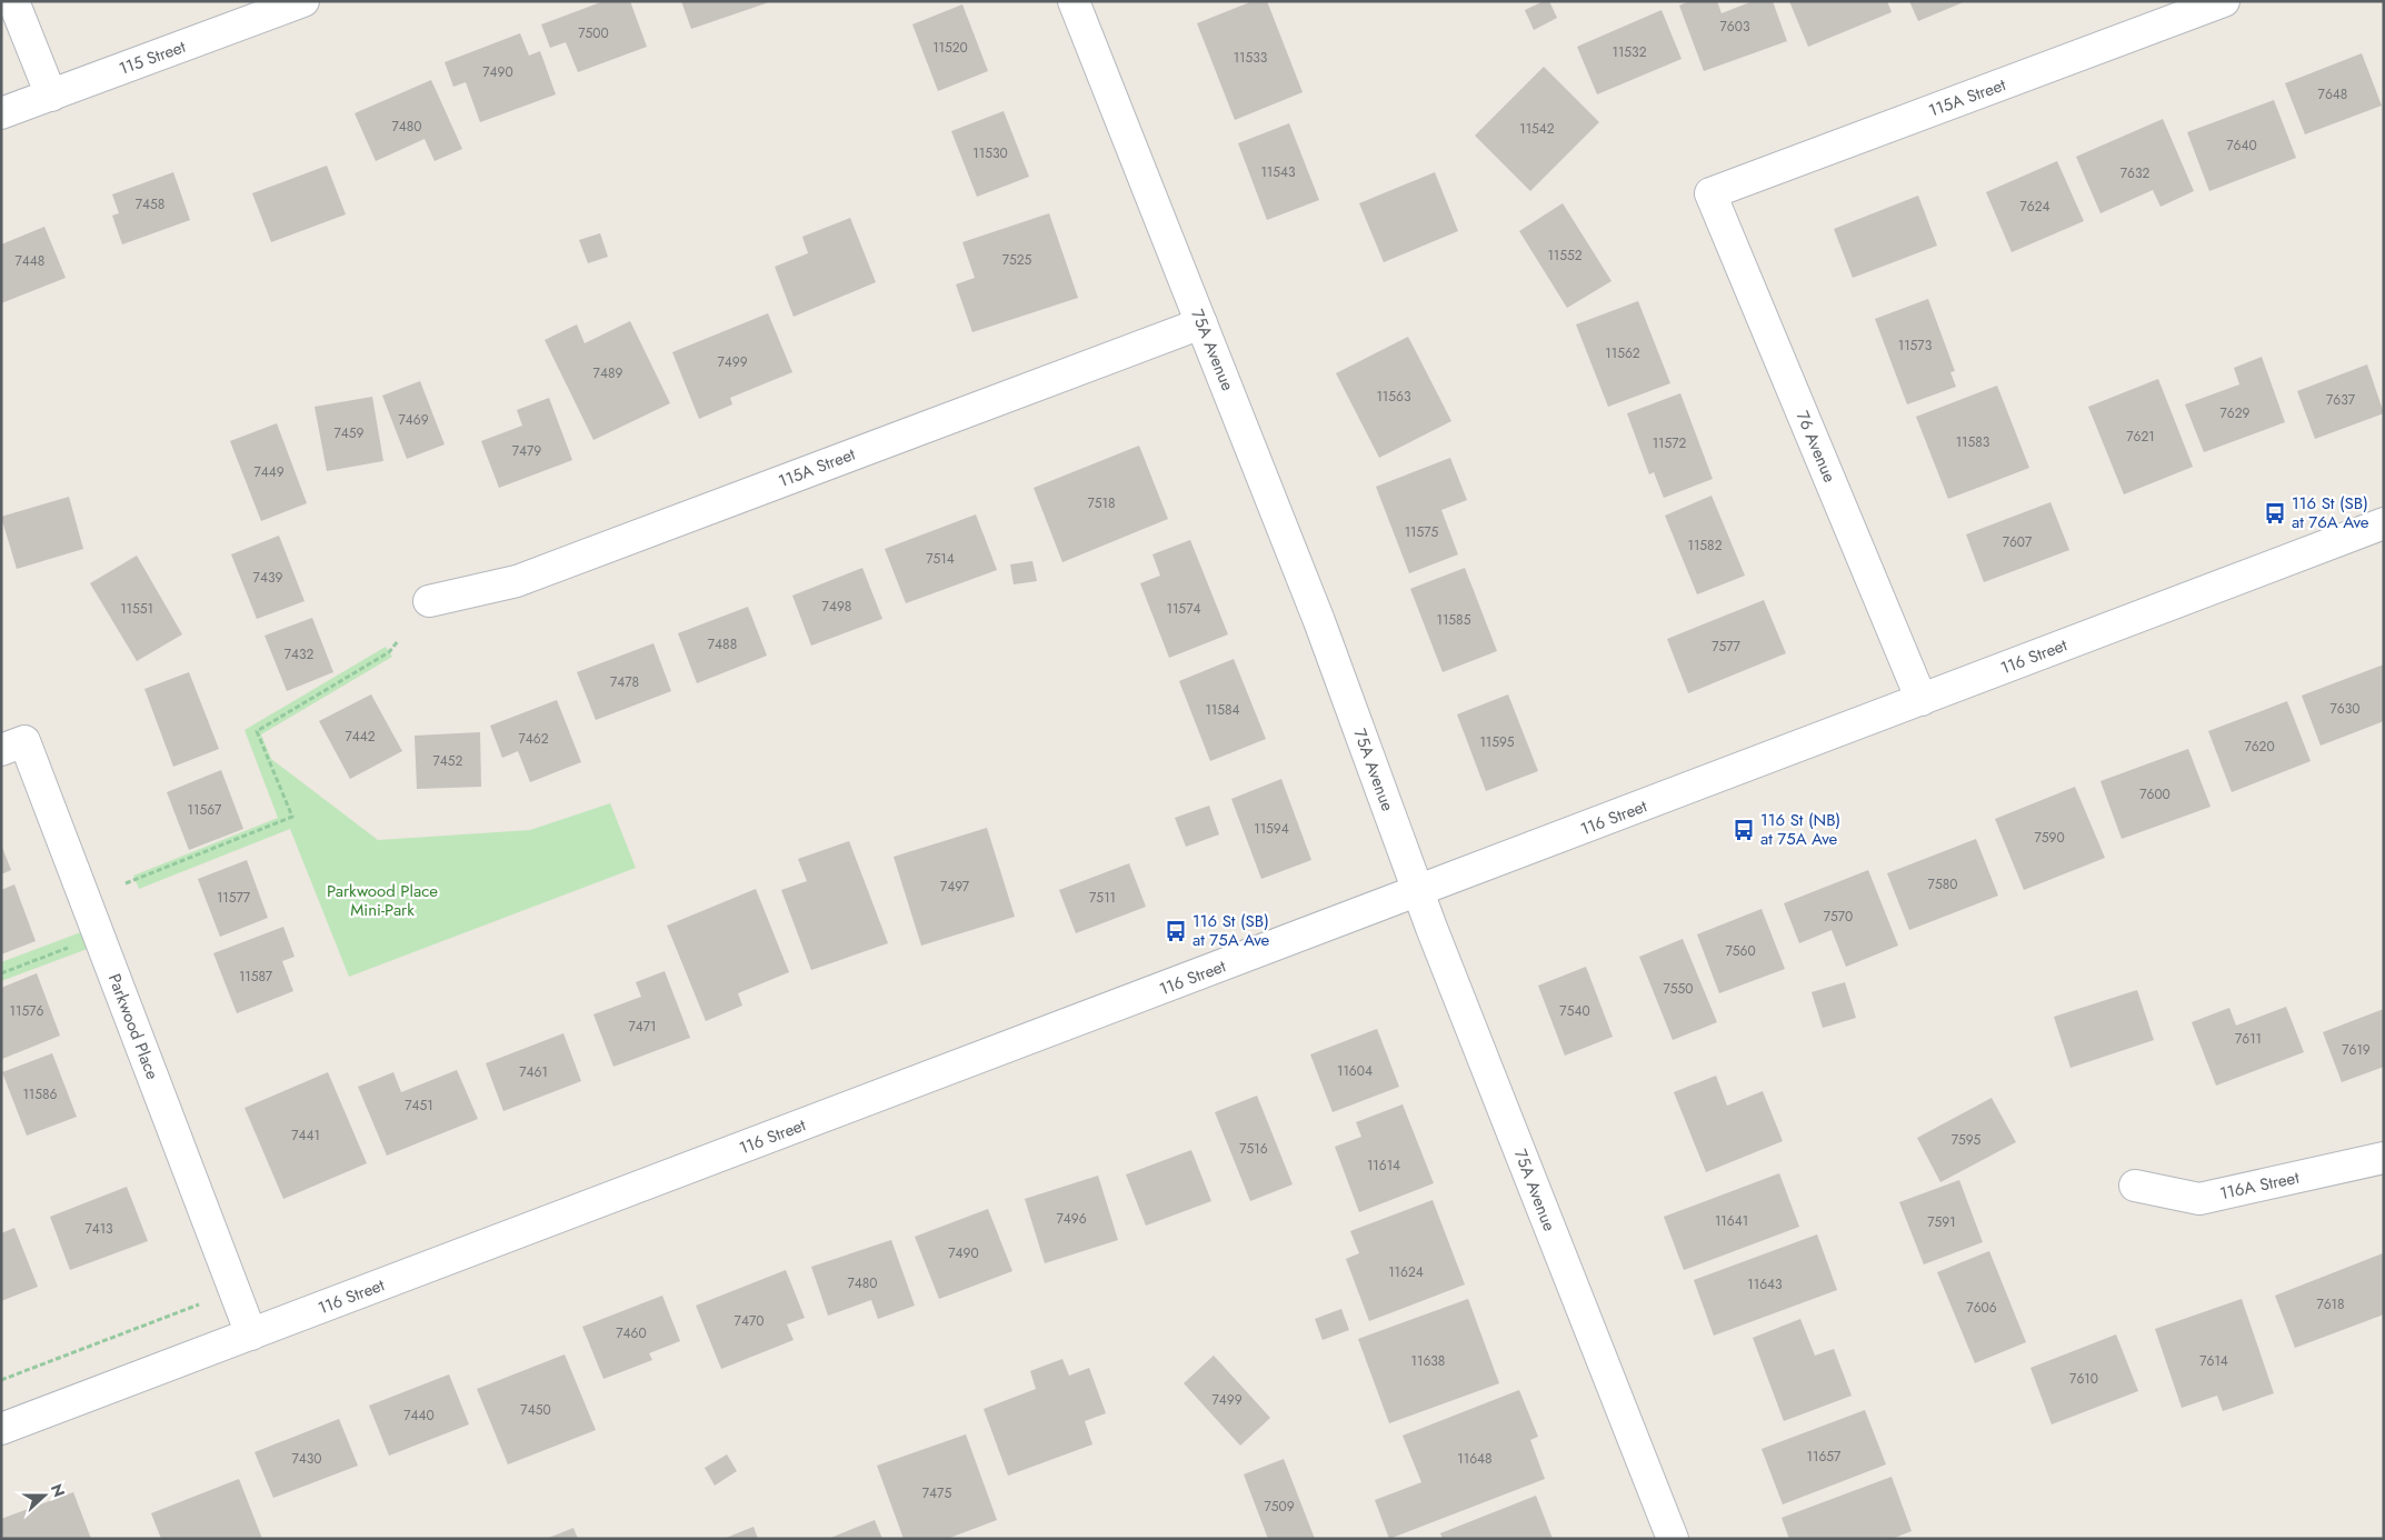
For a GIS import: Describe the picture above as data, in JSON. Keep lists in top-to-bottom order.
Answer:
{
  "streets": {
    "street": [
      "115 Street",
      "115A Street",
      "75A Avenue",
      "76 Avenue",
      "116 Street",
      "Parkwood Place",
      "116A Street"
    ]
  },
  "crossings": [
    ["115A Street", "75A Avenue"],
    ["115A Street", "76 Avenue"],
    ["75A Avenue", "116 Street"],
    ["76 Avenue", "116 Street"],
    ["116 Street", "Parkwood Place"]
  ],
  "parks": ["Parkwood Place Mini-Park"],
  "places": {
    "bus stop": ["116 St (SB) at 76A Ave", "116 St (NB) at 75A Ave", "116 St (SB) at 75A Ave"]
  },
  "house_numbers": [
    "7603",
    "7500",
    "11520",
    "11532",
    "11533",
    "7490",
    "7648",
    "7480",
    "11542",
    "7640",
    "11530",
    "11543",
    "7632",
    "7458",
    "7624",
    "11552",
    "7525",
    "7448",
    "11573",
    "11562",
    "7499",
    "7489",
    "11563",
    "7637",
    "7629",
    "7469",
    "7459",
    "7621",
    "11583",
    "11572",
    "7479",
    "7449",
    "7518",
    "11575",
    "7607",
    "11582",
    "7514",
    "7439",
    "7498",
    "11551",
    "11574",
    "11585",
    "7488",
    "7577",
    "7432",
    "7478",
    "7630",
    "11584",
    "7442",
    "7462",
    "11595",
    "7620",
    "7452",
    "7600",
    "11567",
    "11594",
    "7590",
    "7580",
    "7497",
    "11577",
    "7511",
    "7570",
    "7560",
    "11587",
    "7550",
    "11576",
    "7540",
    "7471",
    "7611",
    "7619",
    "11604",
    "7461",
    "11586",
    "7451",
    "7441",
    "7595",
    "7516",
    "11614",
    "7496",
    "11641",
    "7591",
    "7413",
    "7490",
    "11624",
    "7480",
    "11643",
    "7618",
    "7606",
    "7470",
    "7460",
    "11638",
    "7614",
    "7610",
    "7499",
    "7450",
    "7440",
    "11657",
    "7430",
    "11648",
    "7475",
    "7509"
  ],
  "north": "right"
}
